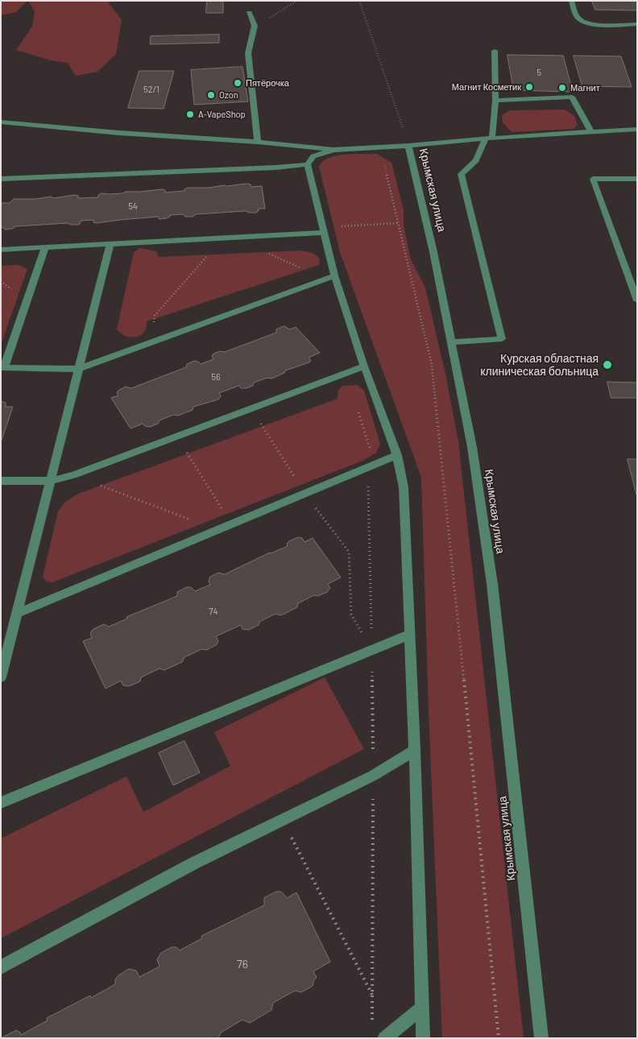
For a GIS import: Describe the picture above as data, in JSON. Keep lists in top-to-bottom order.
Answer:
{
  "streets": {
    "street": ["Крымская улица"]
  },
  "places": [
    "Пятёрочка",
    "Магнит Косметик",
    "Магнит",
    "Ozon",
    "A-VapeShop",
    "Курская областная клиническая больница"
  ],
  "house_numbers": [
    "5",
    "52/1",
    "54",
    "56",
    "74",
    "76"
  ]
}
